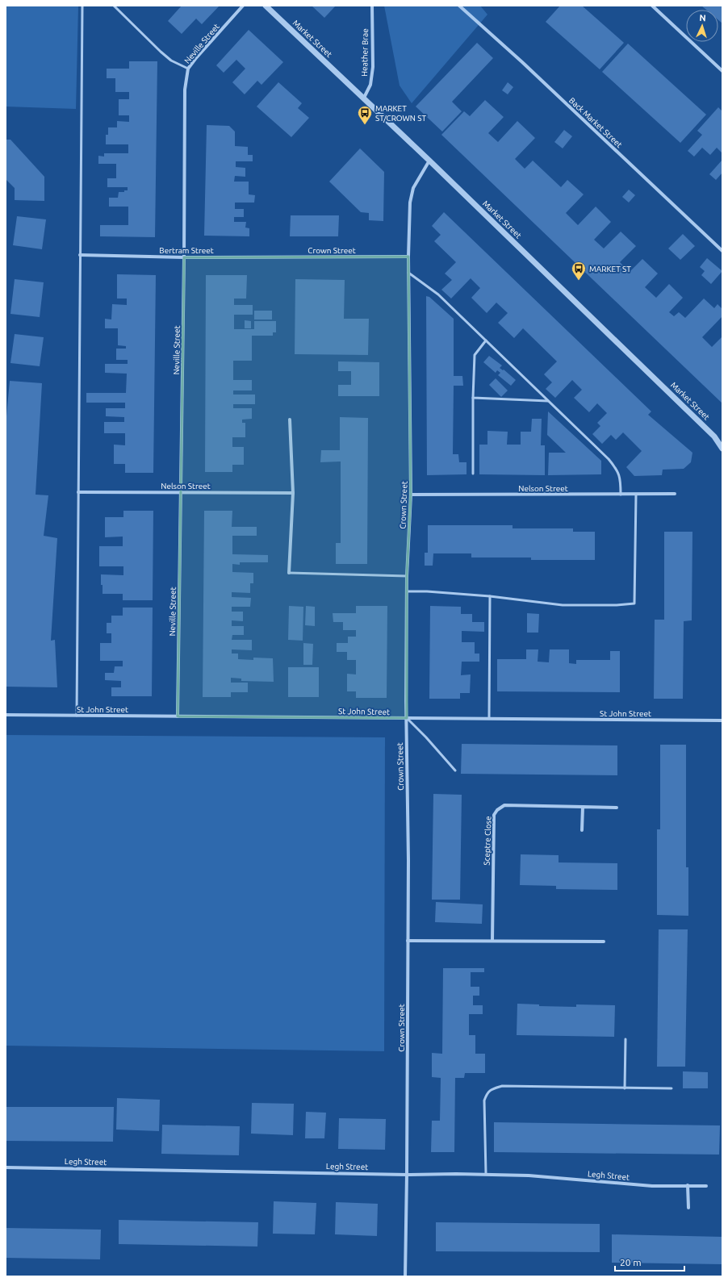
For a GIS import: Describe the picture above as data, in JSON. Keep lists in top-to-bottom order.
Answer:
{
  "streets": {
    "street": [
      "Market Street",
      "Neville Street",
      "Heather Brae",
      "Back Market Street",
      "Bertram Street",
      "Crown Street",
      "Nelson Street",
      "St John Street",
      "Sceptre Close",
      "Legh Street"
    ]
  },
  "crossings": [
    ["Market Street", "Heather Brae"],
    ["Market Street", "Crown Street"],
    ["Neville Street", "Bertram Street"],
    ["Neville Street", "Nelson Street"],
    ["Neville Street", "St John Street"],
    ["Bertram Street", "Crown Street"],
    ["Crown Street", "Nelson Street"],
    ["Crown Street", "St John Street"],
    ["Crown Street", "Legh Street"]
  ],
  "places": {
    "bus stop": ["MARKET ST/CROWN ST", "MARKET ST"]
  },
  "scale_bar": "20 m",
  "north": "top"
}
